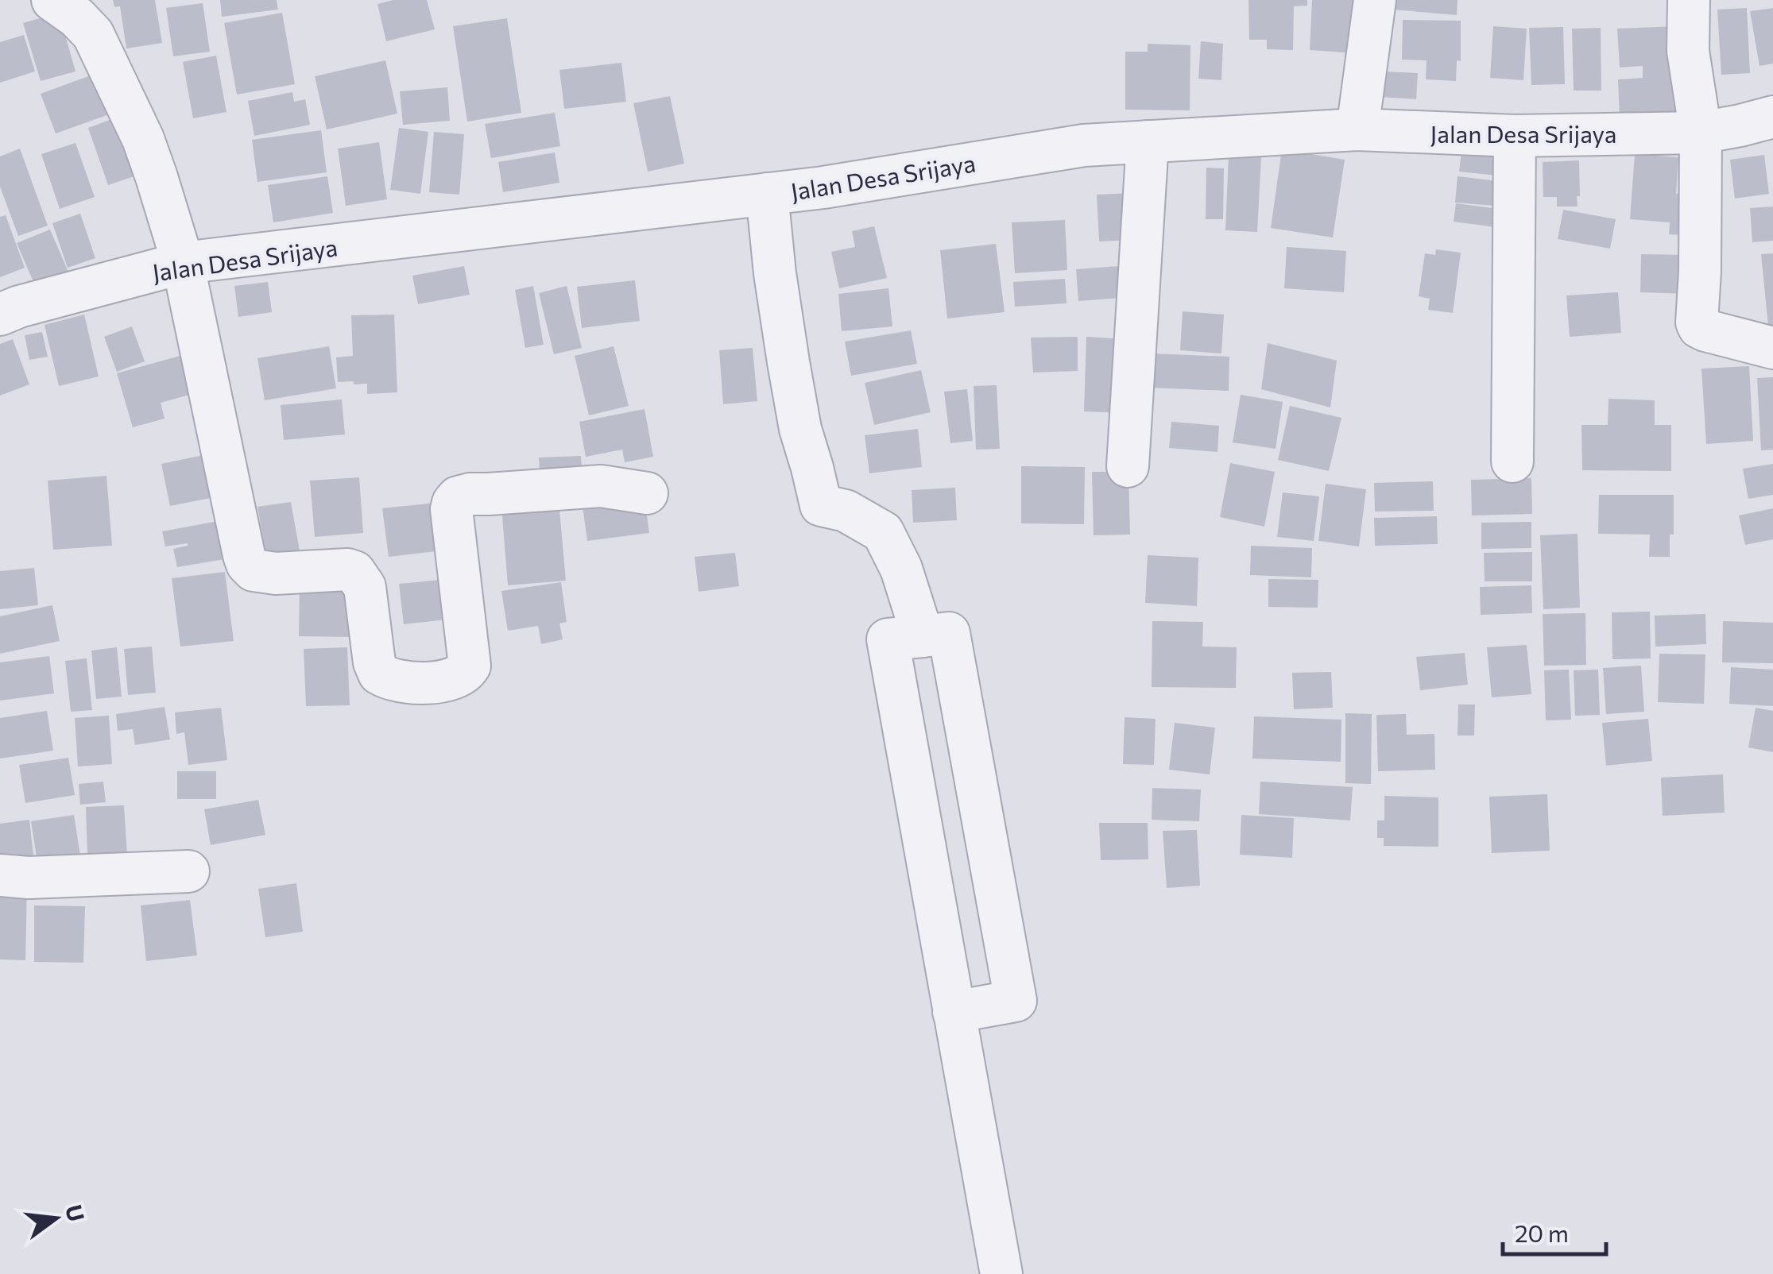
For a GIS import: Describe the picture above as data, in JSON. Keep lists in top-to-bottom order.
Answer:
{
  "streets": {
    "street": ["Jalan Desa Srijaya"]
  },
  "scale_bar": "20 m",
  "north": "right"
}
